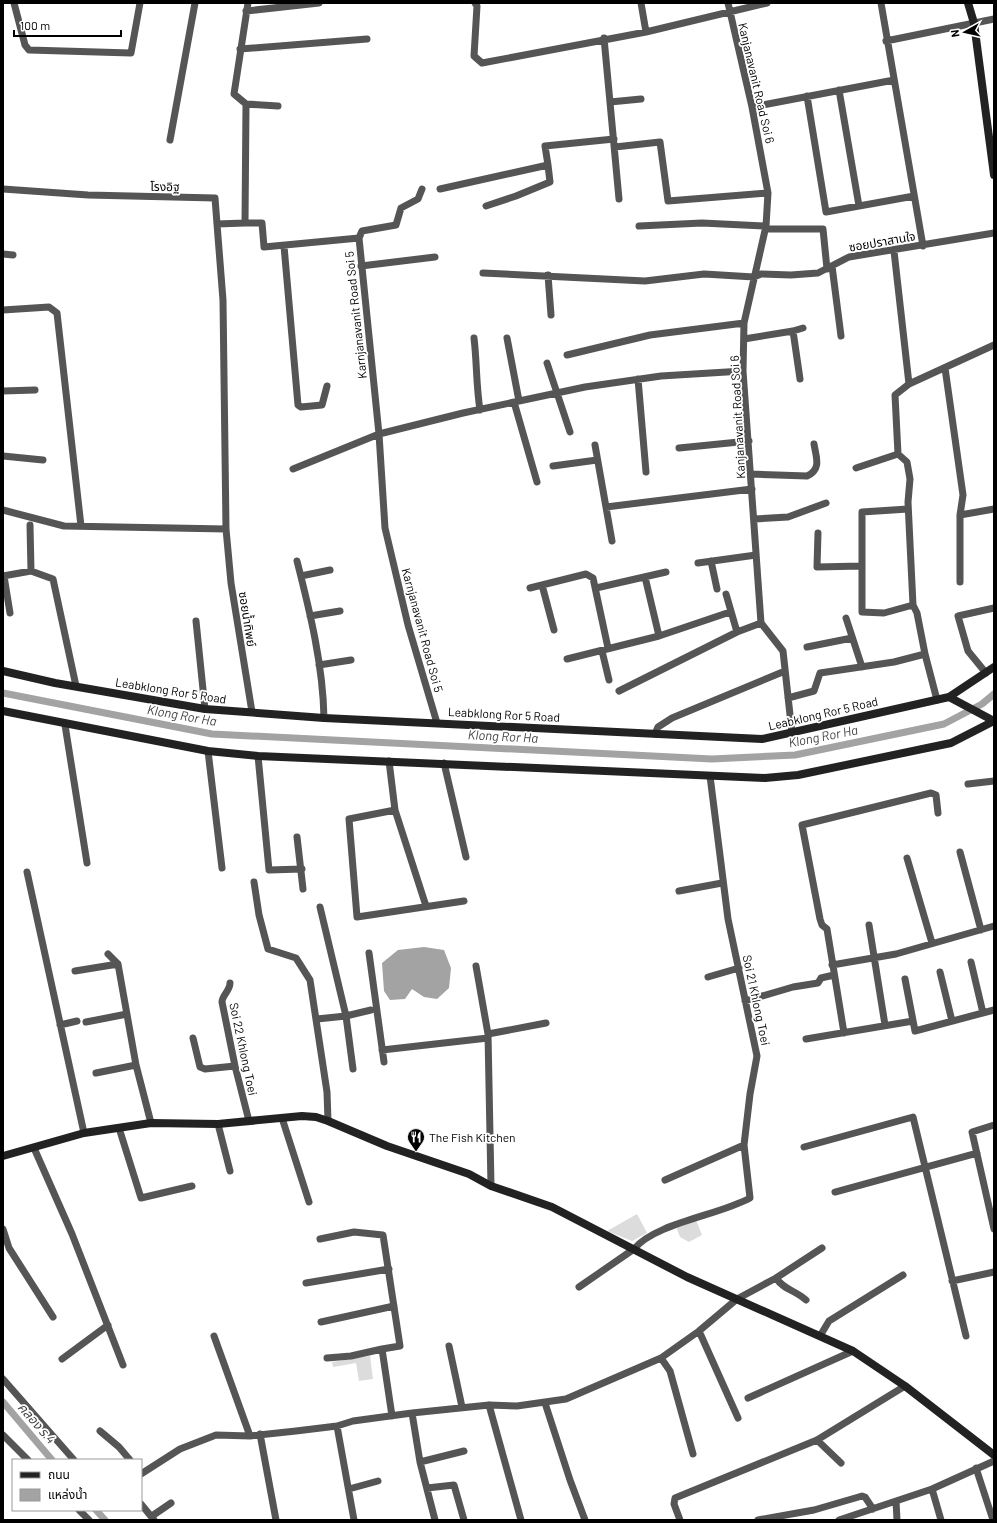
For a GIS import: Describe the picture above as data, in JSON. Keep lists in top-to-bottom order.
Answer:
{
  "streets": {
    "street": [
      "Kanjanavanit Road Soi 6",
      "โรงอิฐ",
      "ซอยปราสานใจ",
      "Karnjanavanit Road Soi 5",
      "ซอยน้ำทิพย์",
      "Leabklong Ror 5 Road",
      "Soi 21 Khlong Toei",
      "Soi 22 Khlong Toei"
    ]
  },
  "crossings": [
    ["Kanjanavanit Road Soi 6", "ซอยปราสานใจ"],
    ["โรงอิฐ", "ซอยน้ำทิพย์"],
    ["Karnjanavanit Road Soi 5", "Leabklong Ror 5 Road"],
    ["ซอยน้ำทิพย์", "Leabklong Ror 5 Road"]
  ],
  "water": ["Klong Ror Ha", "คลอง ร.4"],
  "places": {
    "restaurant": ["The Fish Kitchen"]
  },
  "legend": ["ถนน", "แหล่งน้ำ"],
  "scale_bar": "100 m",
  "north": "left"
}
